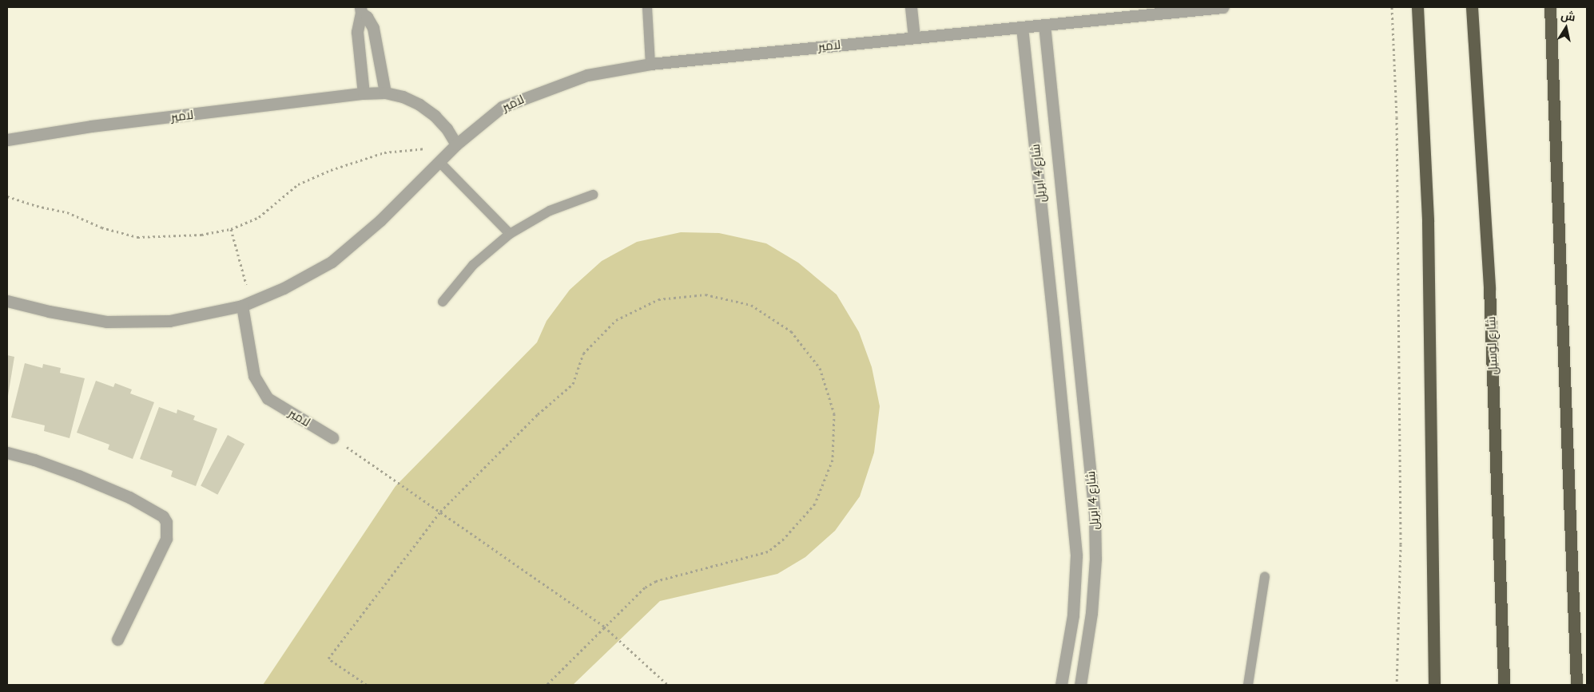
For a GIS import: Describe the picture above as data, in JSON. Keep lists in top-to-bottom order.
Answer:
{
  "streets": {
    "highway": ["شارع لوسيل"],
    "street": ["لامير", "شارع 4 ابريل"]
  },
  "crossings": [
    ["لامير", "شارع 4 ابريل"]
  ],
  "north": "top"
}
